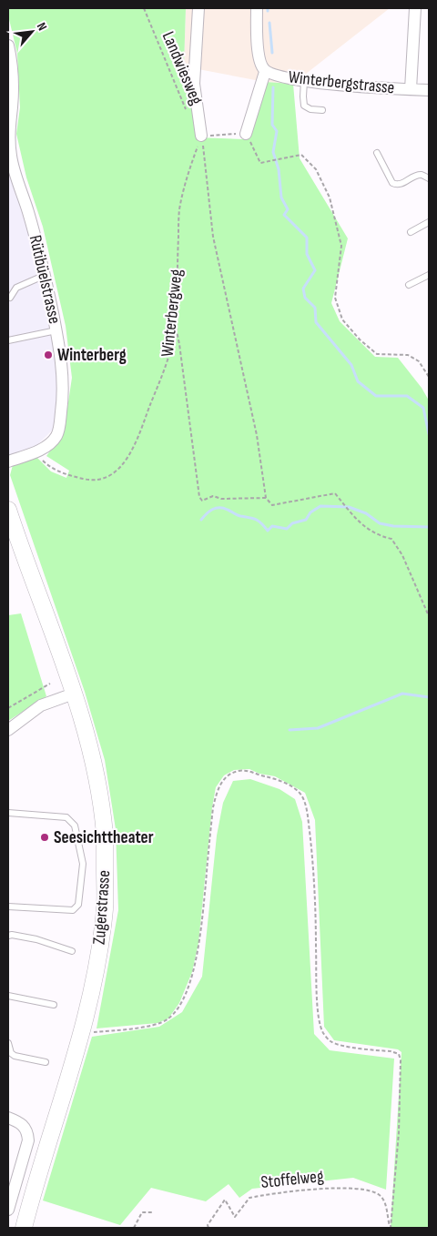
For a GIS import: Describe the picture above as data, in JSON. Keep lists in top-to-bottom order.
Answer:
{
  "streets": {
    "main road": ["Zugerstrasse"],
    "street": ["Winterbergstrasse", "Rütibüelstrasse"],
    "path": ["Landwiesweg", "Winterbergweg", "Stoffelweg"]
  },
  "crossings": [
    ["Rütibüelstrasse", "Winterbergweg"]
  ],
  "places": ["Winterberg", "Seesichttheater"],
  "north": "top right"
}
